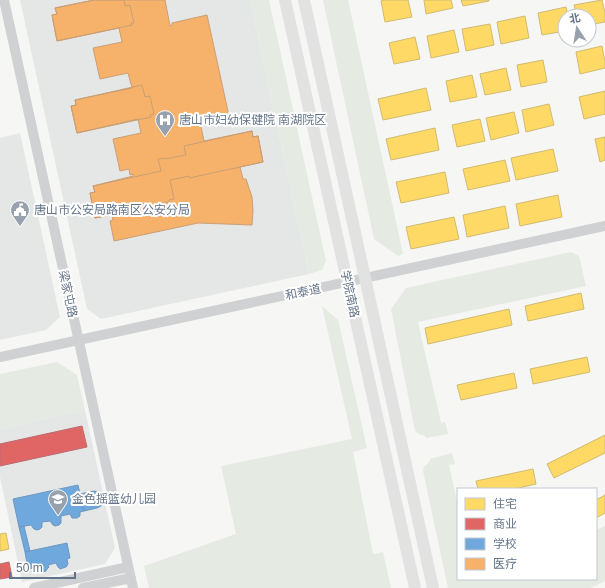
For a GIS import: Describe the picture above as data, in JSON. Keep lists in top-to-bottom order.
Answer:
{
  "streets": {
    "main road": ["学院南路"],
    "street": ["和泰道", "梁家屯路"]
  },
  "crossings": [
    ["和泰道", "梁家屯路"],
    ["和泰道", "学院南路"]
  ],
  "places": {
    "hospital": ["唐山市妇幼保健院 南湖院区"],
    "public building": ["唐山市公安局路南区公安分局"],
    "school or university": ["金色摇篮幼儿园"]
  },
  "legend": [
    "住宅",
    "商业",
    "学校",
    "医疗"
  ],
  "scale_bar": "50 m",
  "north": "top"
}
